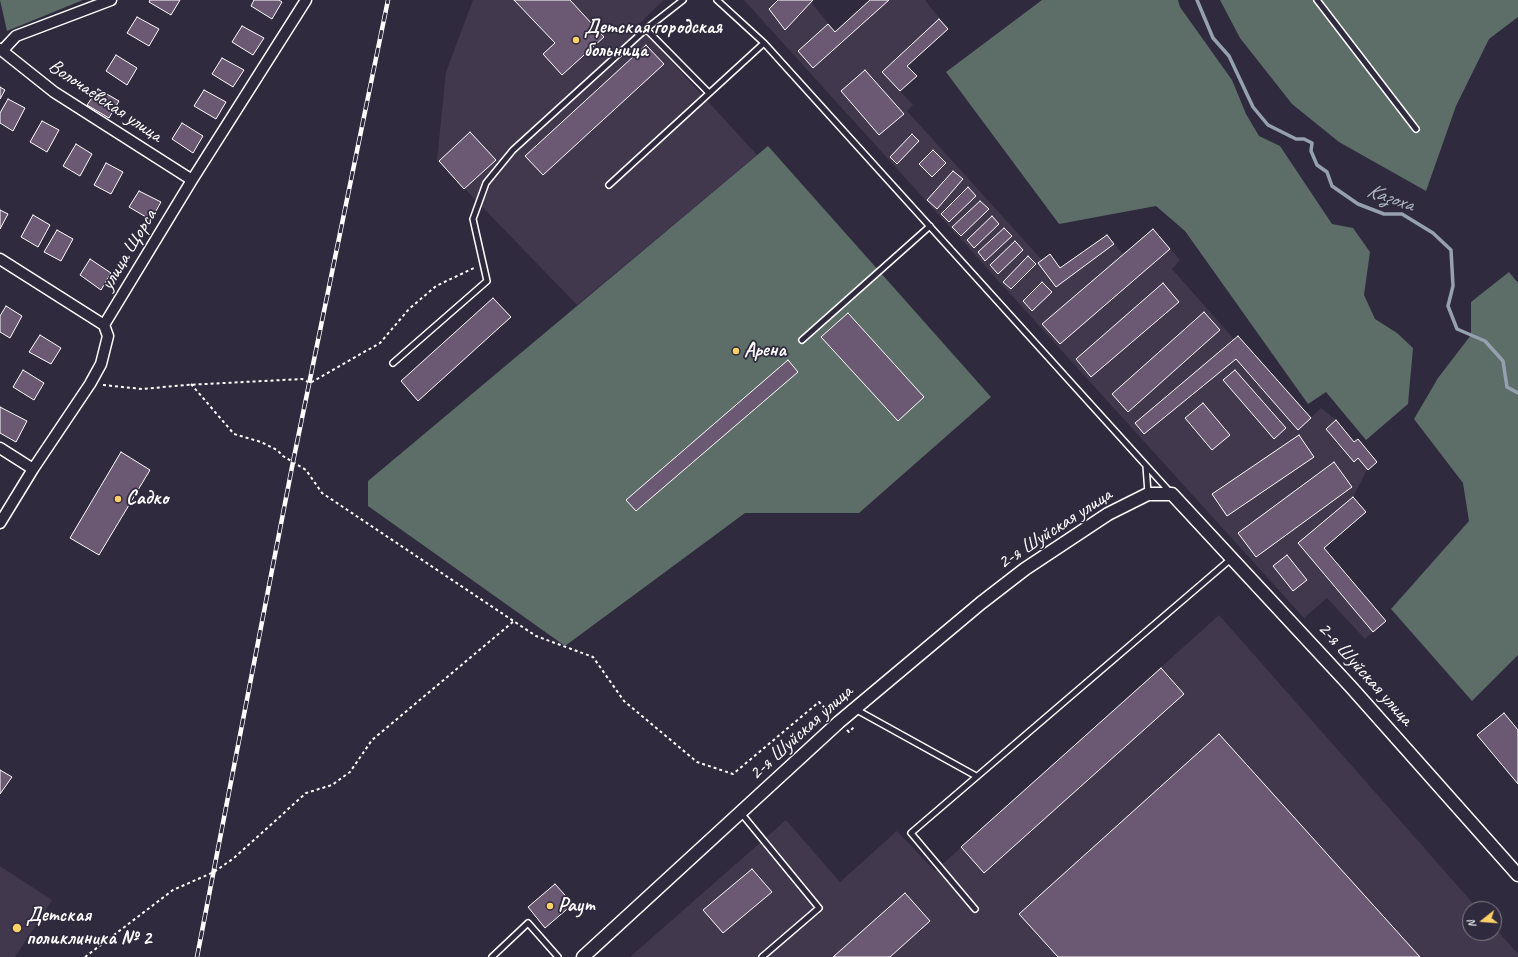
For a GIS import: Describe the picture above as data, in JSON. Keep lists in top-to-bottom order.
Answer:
{
  "streets": {
    "street": ["Волочаевская улица", "улица Щорса", "2-я Шуйская улица"]
  },
  "crossings": [
    ["Волочаевская улица", "улица Щорса"]
  ],
  "water": ["Казоха"],
  "places": [
    "Детская городская больница",
    "Арена",
    "Садко",
    "Раут",
    "Детская поликлиника № 2"
  ],
  "north": "left"
}
